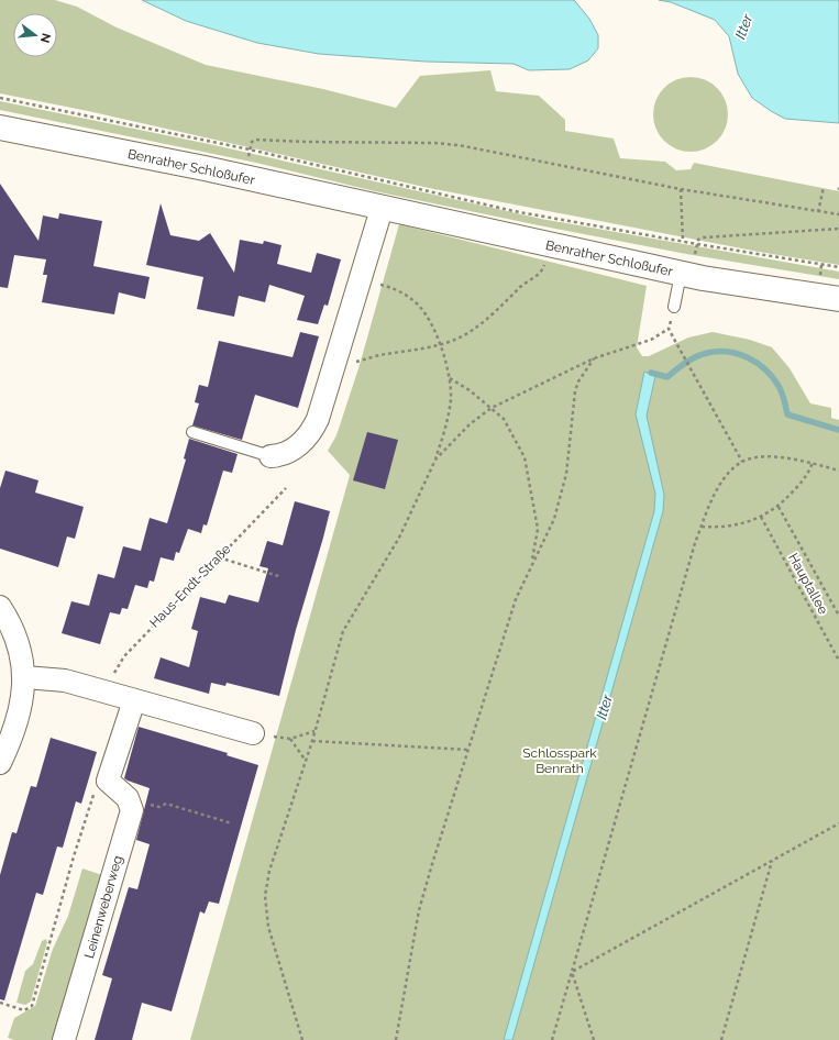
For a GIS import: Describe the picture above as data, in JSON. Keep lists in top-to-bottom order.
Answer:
{
  "streets": {
    "street": ["Benrather Schloßufer", "Leinenweberweg"],
    "path": ["Hauptallee", "Haus-Endt-Straße"]
  },
  "water": ["Itter"],
  "parks": ["Schlosspark Benrath"],
  "north": "right"
}
